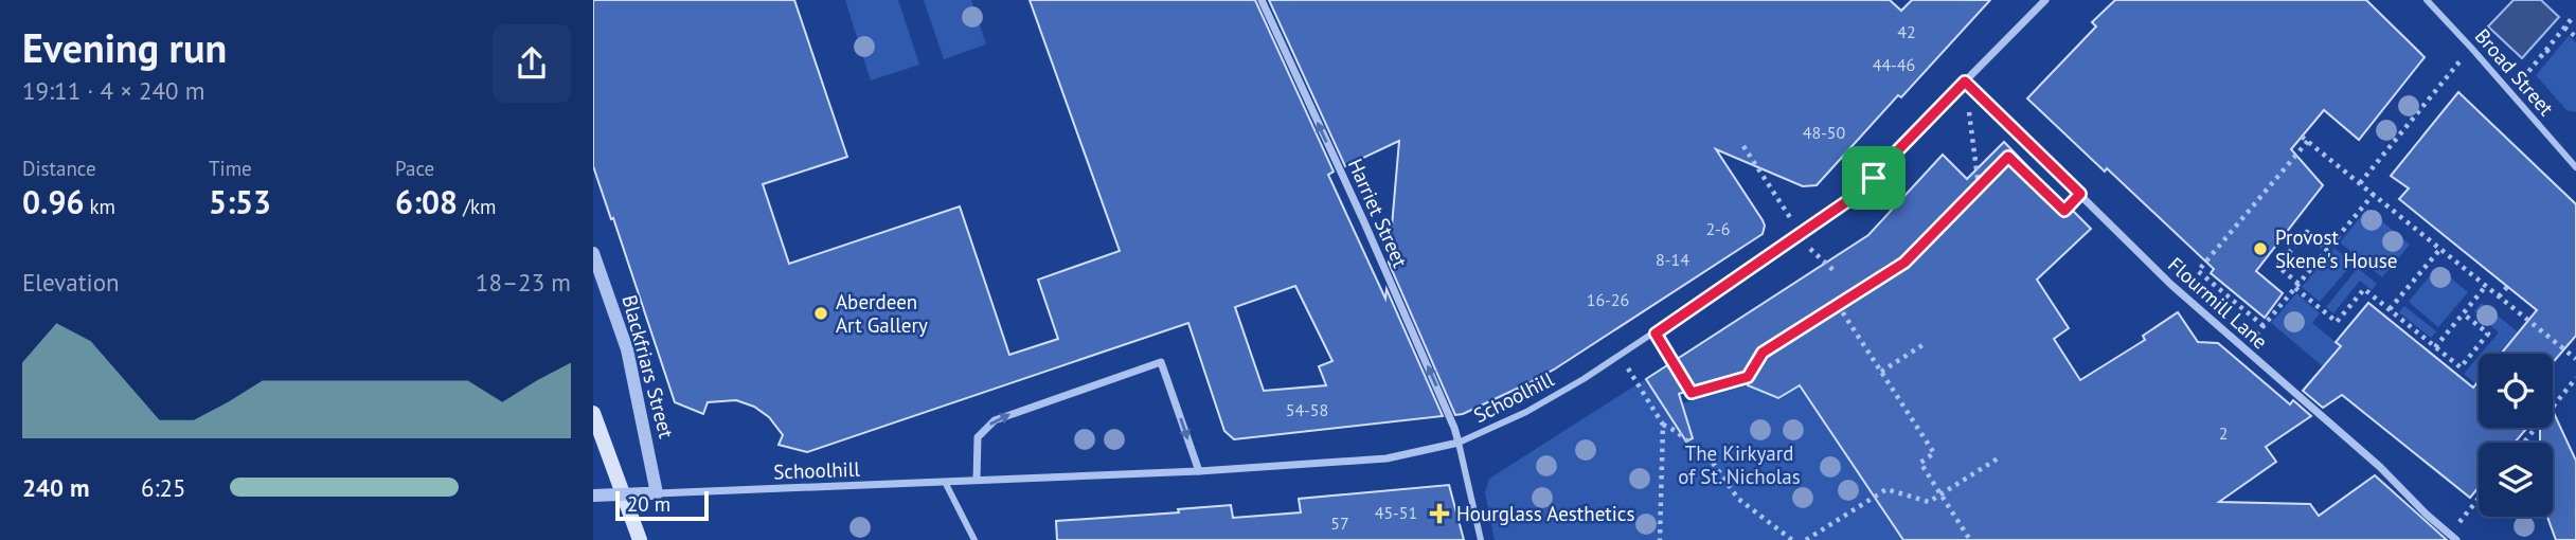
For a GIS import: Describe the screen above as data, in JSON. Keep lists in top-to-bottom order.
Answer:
{
  "streets": {
    "street": [
      "Broad Street",
      "Harriet Street",
      "Flourmill Lane",
      "Blackfriars Street",
      "Schoolhill"
    ]
  },
  "crossings": [
    ["Harriet Street", "Schoolhill"],
    ["Flourmill Lane", "Schoolhill"],
    ["Blackfriars Street", "Schoolhill"]
  ],
  "one_way": ["Harriet Street"],
  "parks": ["The Kirkyard of St. Nicholas"],
  "places": {
    "other": ["Provost Skene's House", "Aberdeen Art Gallery"],
    "health": ["Hourglass Aesthetics"]
  },
  "house_numbers": [
    "42",
    "44-46",
    "48-50",
    "2-6",
    "8-14",
    "16-26",
    "54-58",
    "2",
    "45-51",
    "57"
  ],
  "scale_bar": "20 m",
  "page": {
    "heading": ["Evening run", "19:11 · 4 × 240 m"],
    "stats": [
      ["Distance", "0.96 km"],
      ["Time", "5:53"],
      ["Pace", "6:08 /km"]
    ],
    "chart": ["Elevation", "18–23 m"],
    "list": [
      {
        "name": "240 m",
        "note": "6:25"
      }
    ],
    "scale": "20 m"
  }
}
